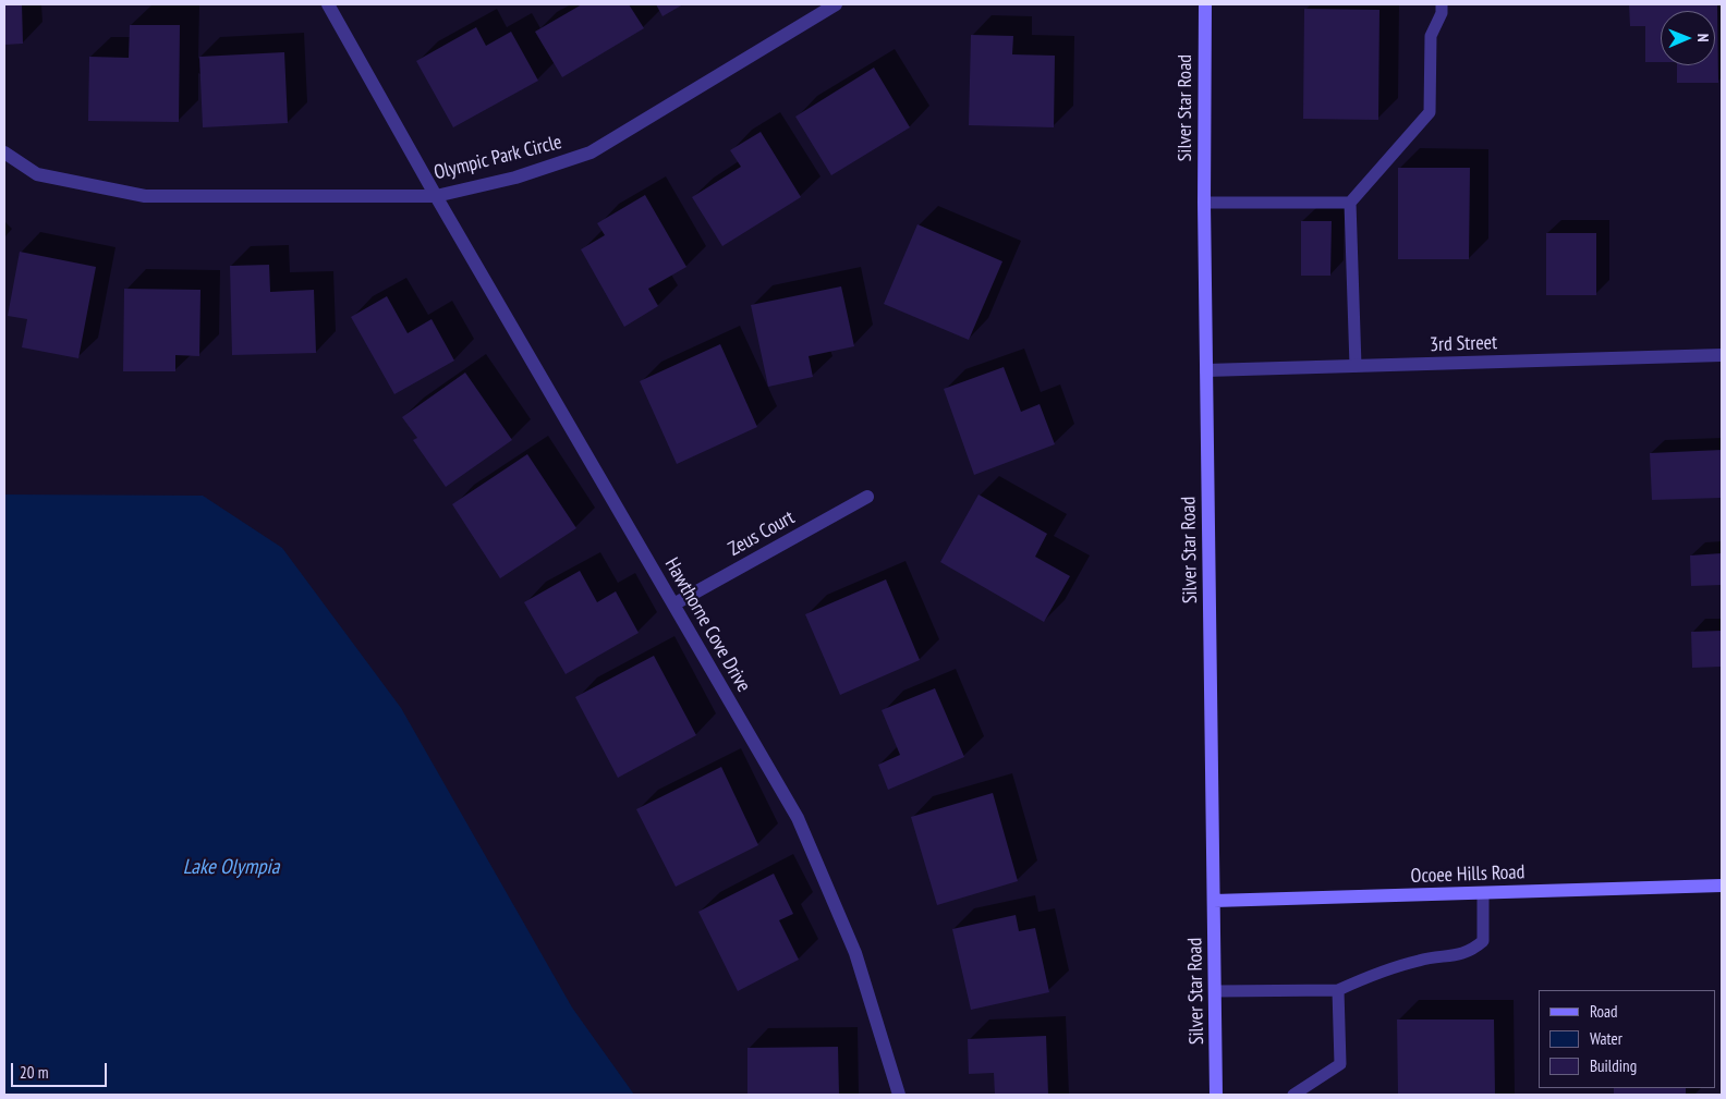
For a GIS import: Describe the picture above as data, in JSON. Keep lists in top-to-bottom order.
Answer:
{
  "streets": {
    "main road": ["Silver Star Road", "Ocoee Hills Road"],
    "street": [
      "Olympic Park Circle",
      "3rd Street",
      "Zeus Court",
      "Hawthorne Cove Drive"
    ]
  },
  "crossings": [
    ["Silver Star Road", "3rd Street"],
    ["Silver Star Road", "Ocoee Hills Road"],
    ["Olympic Park Circle", "Hawthorne Cove Drive"],
    ["Zeus Court", "Hawthorne Cove Drive"]
  ],
  "water": ["Lake Olympia"],
  "legend": ["Road", "Water", "Building"],
  "scale_bar": "20 m",
  "north": "right"
}
